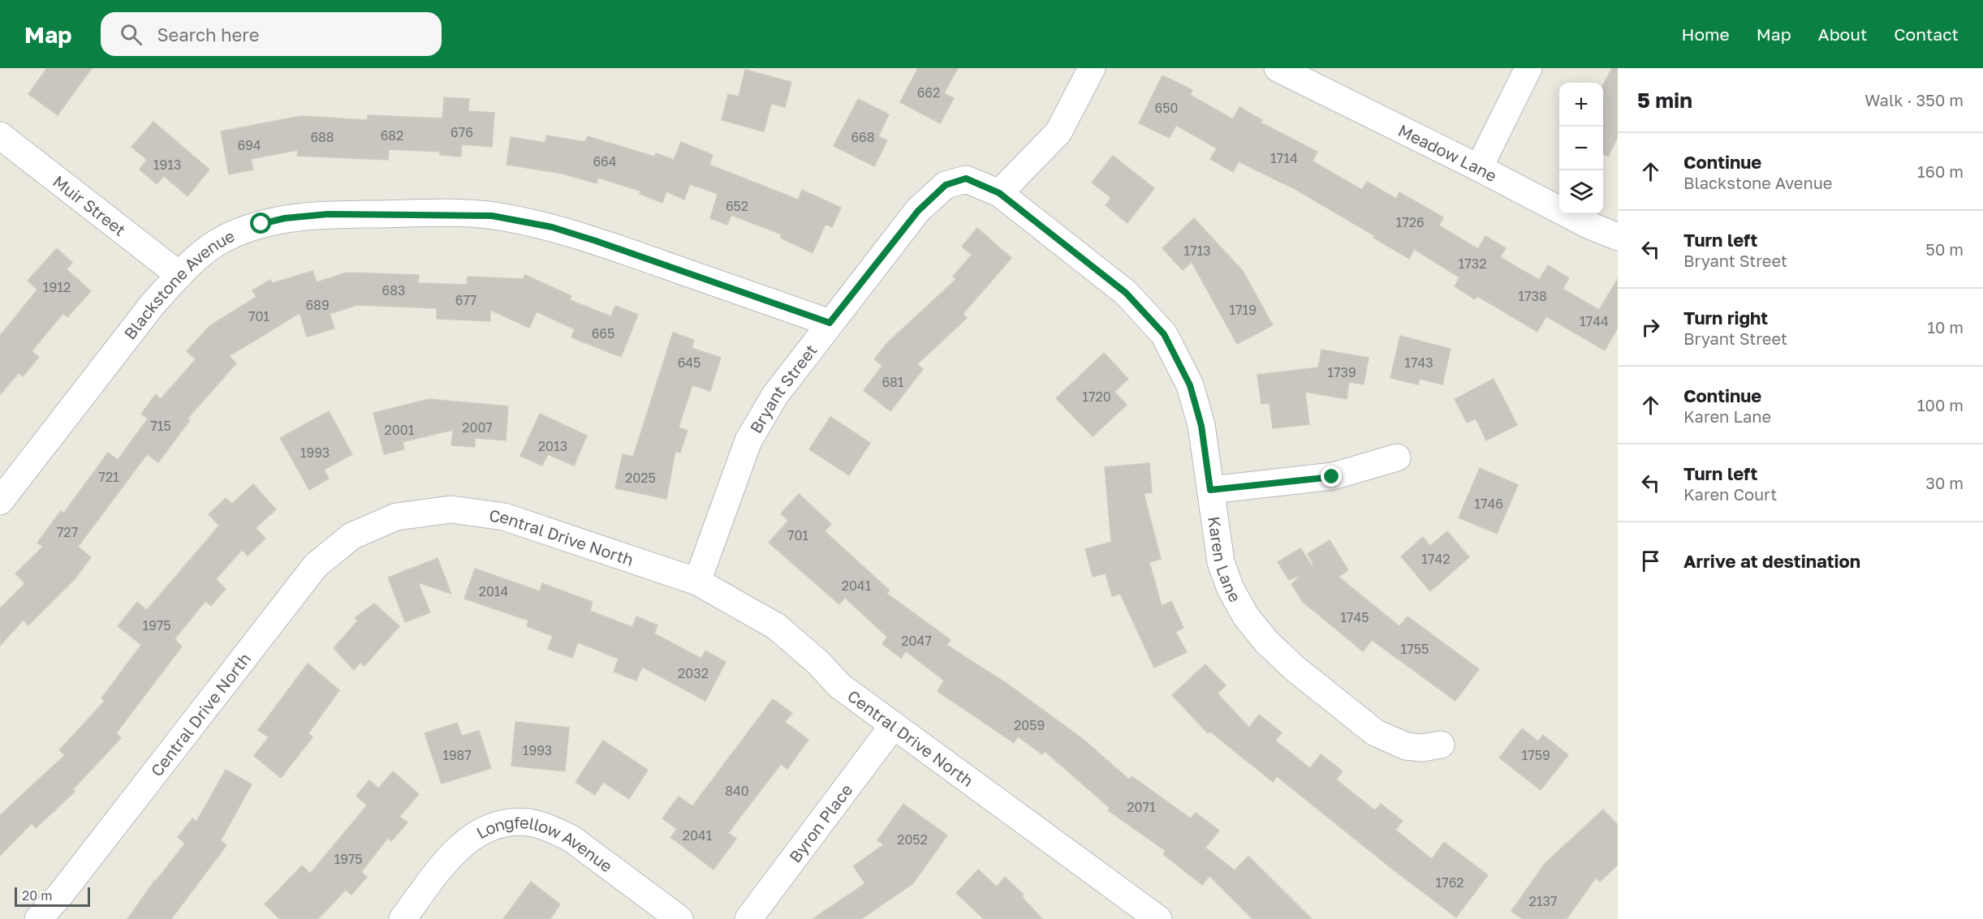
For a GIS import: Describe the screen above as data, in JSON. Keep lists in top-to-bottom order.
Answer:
{
  "streets": {
    "street": [
      "Meadow Lane",
      "Muir Street",
      "Blackstone Avenue",
      "Bryant Street",
      "Central Drive North",
      "Karen Lane",
      "Byron Place",
      "Longfellow Avenue"
    ]
  },
  "crossings": [
    ["Muir Street", "Blackstone Avenue"],
    ["Blackstone Avenue", "Bryant Street"],
    ["Bryant Street", "Central Drive North"],
    ["Bryant Street", "Karen Lane"],
    ["Central Drive North", "Byron Place"]
  ],
  "house_numbers": [
    "662",
    "650",
    "676",
    "682",
    "688",
    "668",
    "694",
    "1714",
    "664",
    "1913",
    "652",
    "1726",
    "1713",
    "1732",
    "1912",
    "683",
    "1738",
    "677",
    "689",
    "1719",
    "701",
    "1744",
    "665",
    "645",
    "1743",
    "1739",
    "681",
    "1720",
    "715",
    "2007",
    "2001",
    "2013",
    "1993",
    "721",
    "2025",
    "1746",
    "727",
    "701",
    "1742",
    "2041",
    "2014",
    "1745",
    "1975",
    "2047",
    "1755",
    "2032",
    "2059",
    "1993",
    "1987",
    "1759",
    "840",
    "2071",
    "2041",
    "2052",
    "1975",
    "1762",
    "2137"
  ],
  "scale_bar": "20 m",
  "page": {
    "header": "Map",
    "search": "Search here",
    "nav": [
      "Home",
      "Map",
      "About",
      "Contact"
    ],
    "heading": ["5 min", "Walk · 350 m"],
    "map_buttons": ["+", "−"],
    "list": [
      ["Continue", "Blackstone Avenue", "160 m"],
      ["Turn left", "Bryant Street", "50 m"],
      ["Turn right", "Bryant Street", "10 m"],
      ["Continue", "Karen Lane", "100 m"],
      ["Turn left", "Karen Court", "30 m"],
      "Arrive at destination"
    ],
    "scale": "20 m"
  }
}
